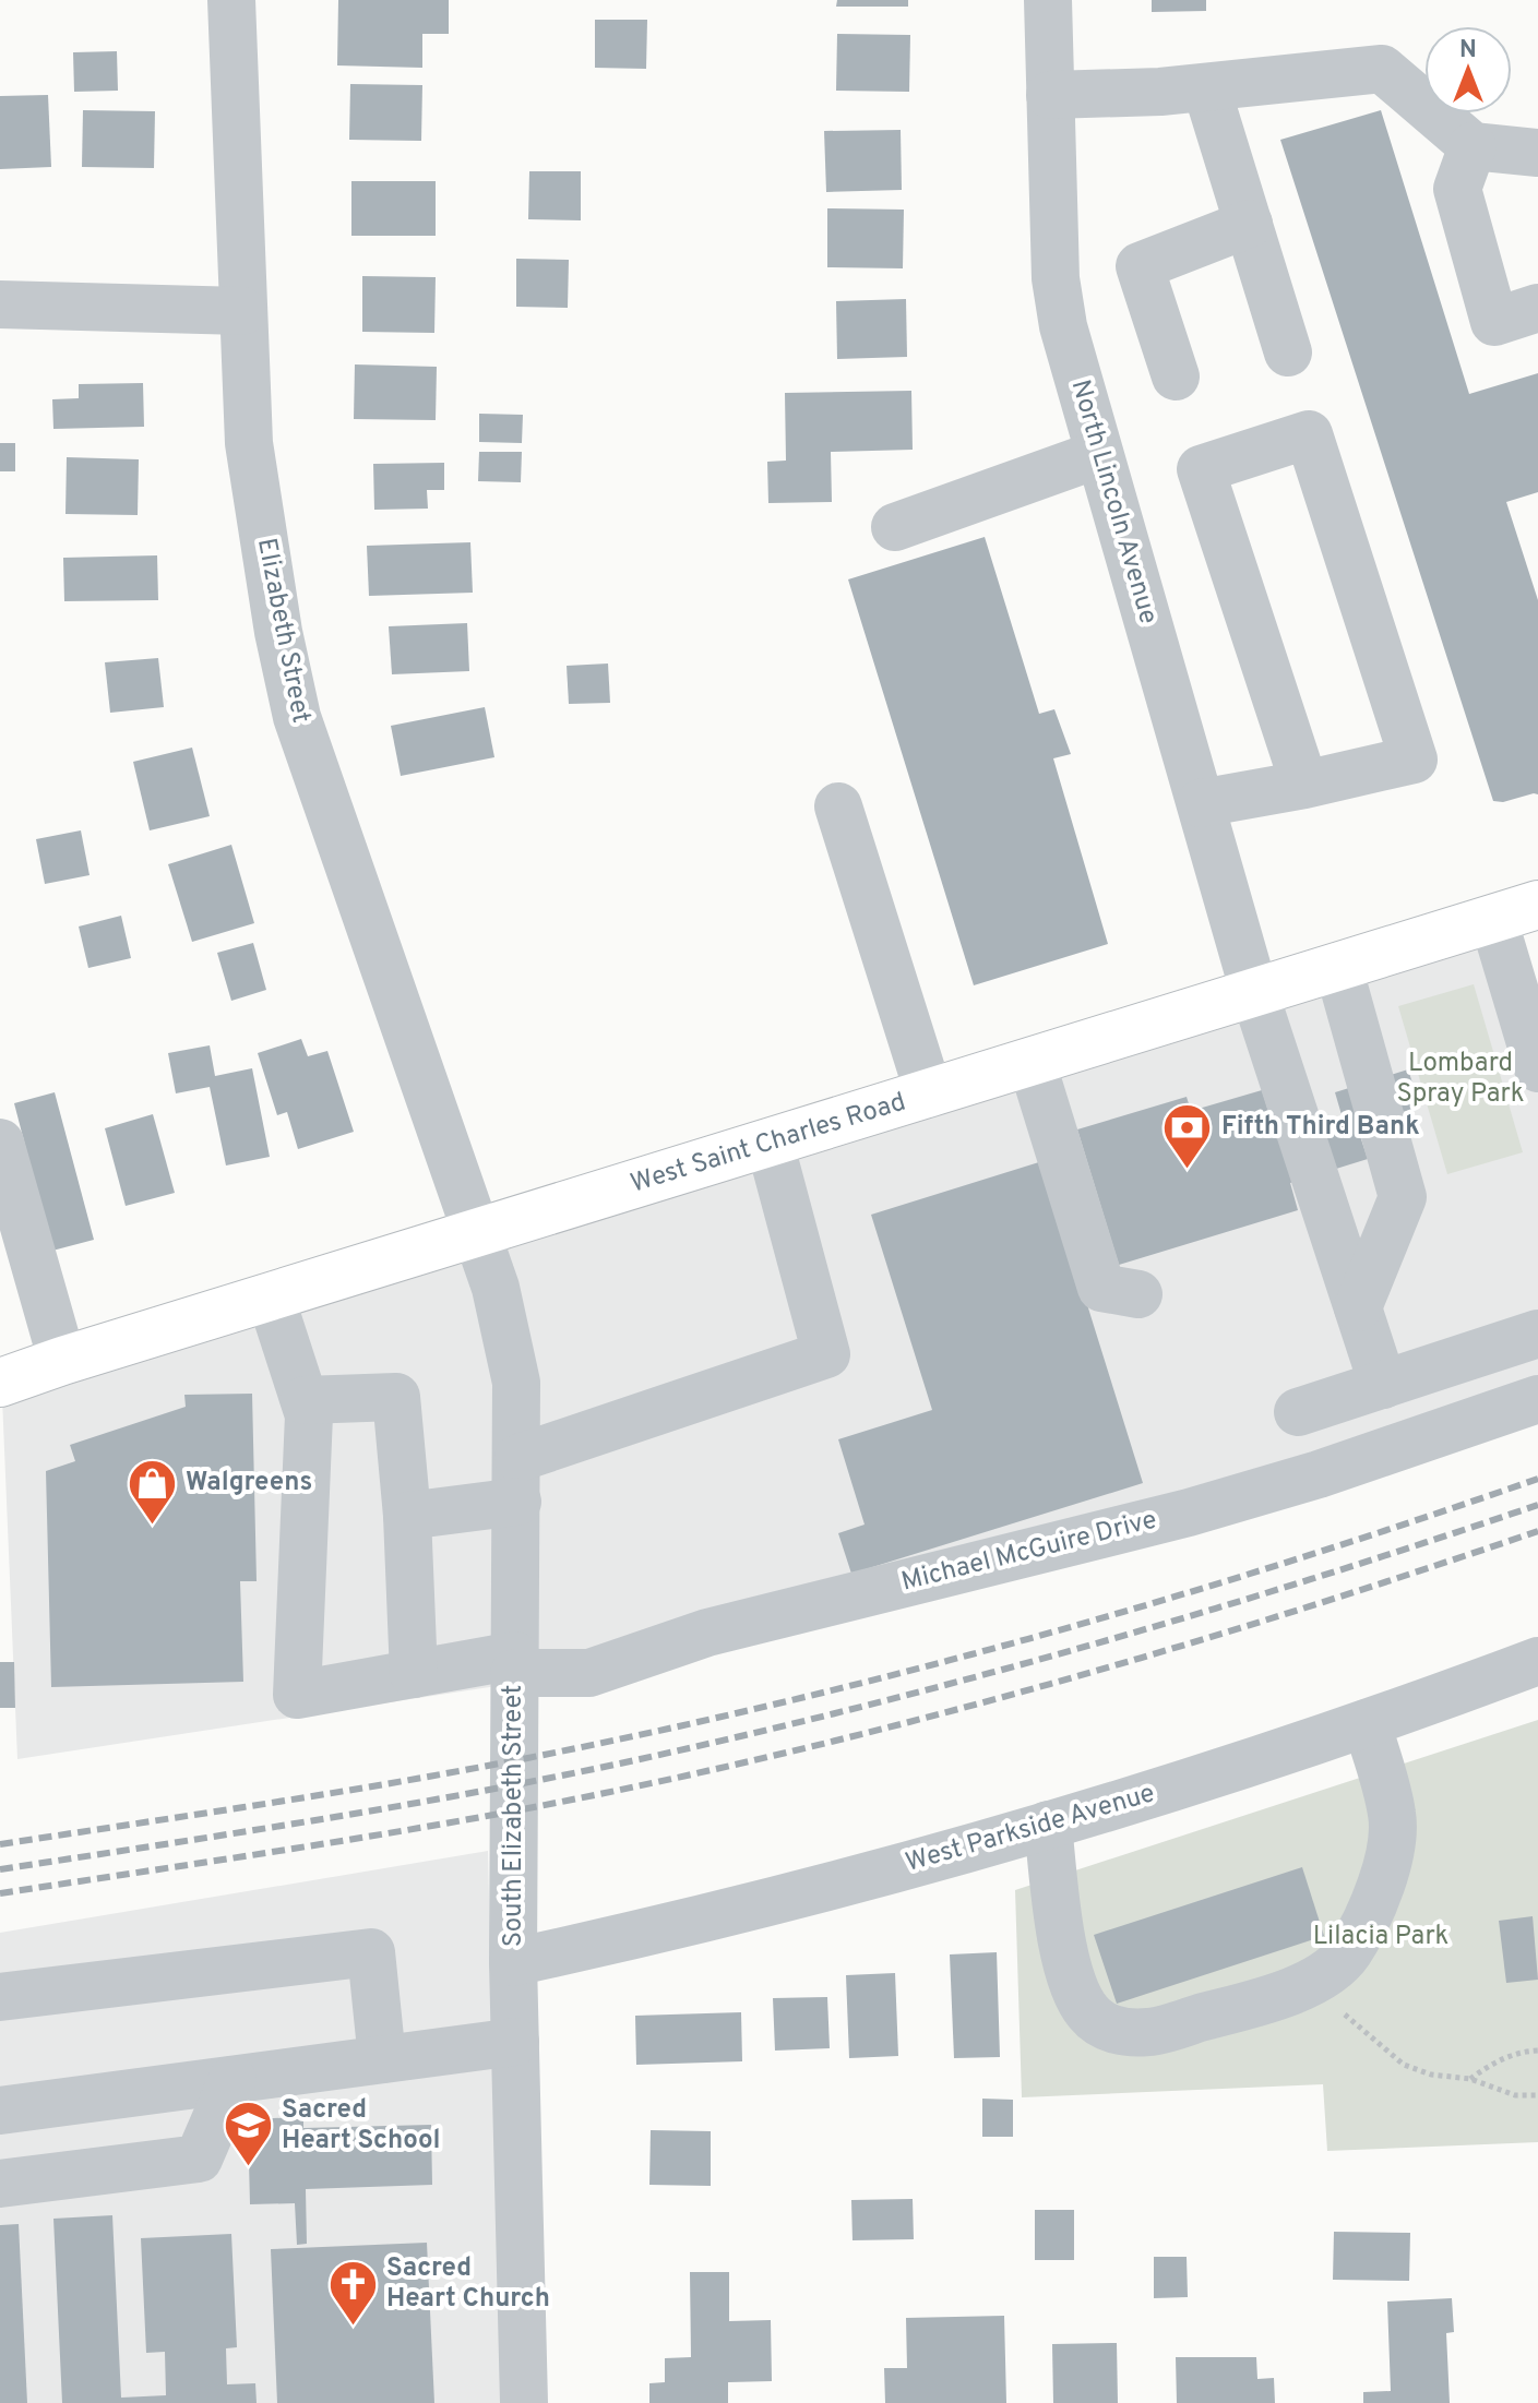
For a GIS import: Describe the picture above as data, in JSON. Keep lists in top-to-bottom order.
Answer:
{
  "streets": {
    "main road": ["West Saint Charles Road"],
    "street": [
      "North Lincoln Avenue",
      "Elizabeth Street",
      "Michael McGuire Drive",
      "South Elizabeth Street",
      "West Parkside Avenue"
    ]
  },
  "crossings": [
    ["North Lincoln Avenue", "West Saint Charles Road"],
    ["Elizabeth Street", "West Saint Charles Road"],
    ["Elizabeth Street", "South Elizabeth Street"],
    ["West Saint Charles Road", "South Elizabeth Street"],
    ["Michael McGuire Drive", "South Elizabeth Street"],
    ["South Elizabeth Street", "West Parkside Avenue"]
  ],
  "parks": ["Lombard Spray Park", "Lilacia Park"],
  "places": {
    "bank": ["Fifth Third Bank"],
    "shop": ["Walgreens"],
    "school or university": ["Sacred Heart School"],
    "church": ["Sacred Heart Church"]
  },
  "north": "top"
}
